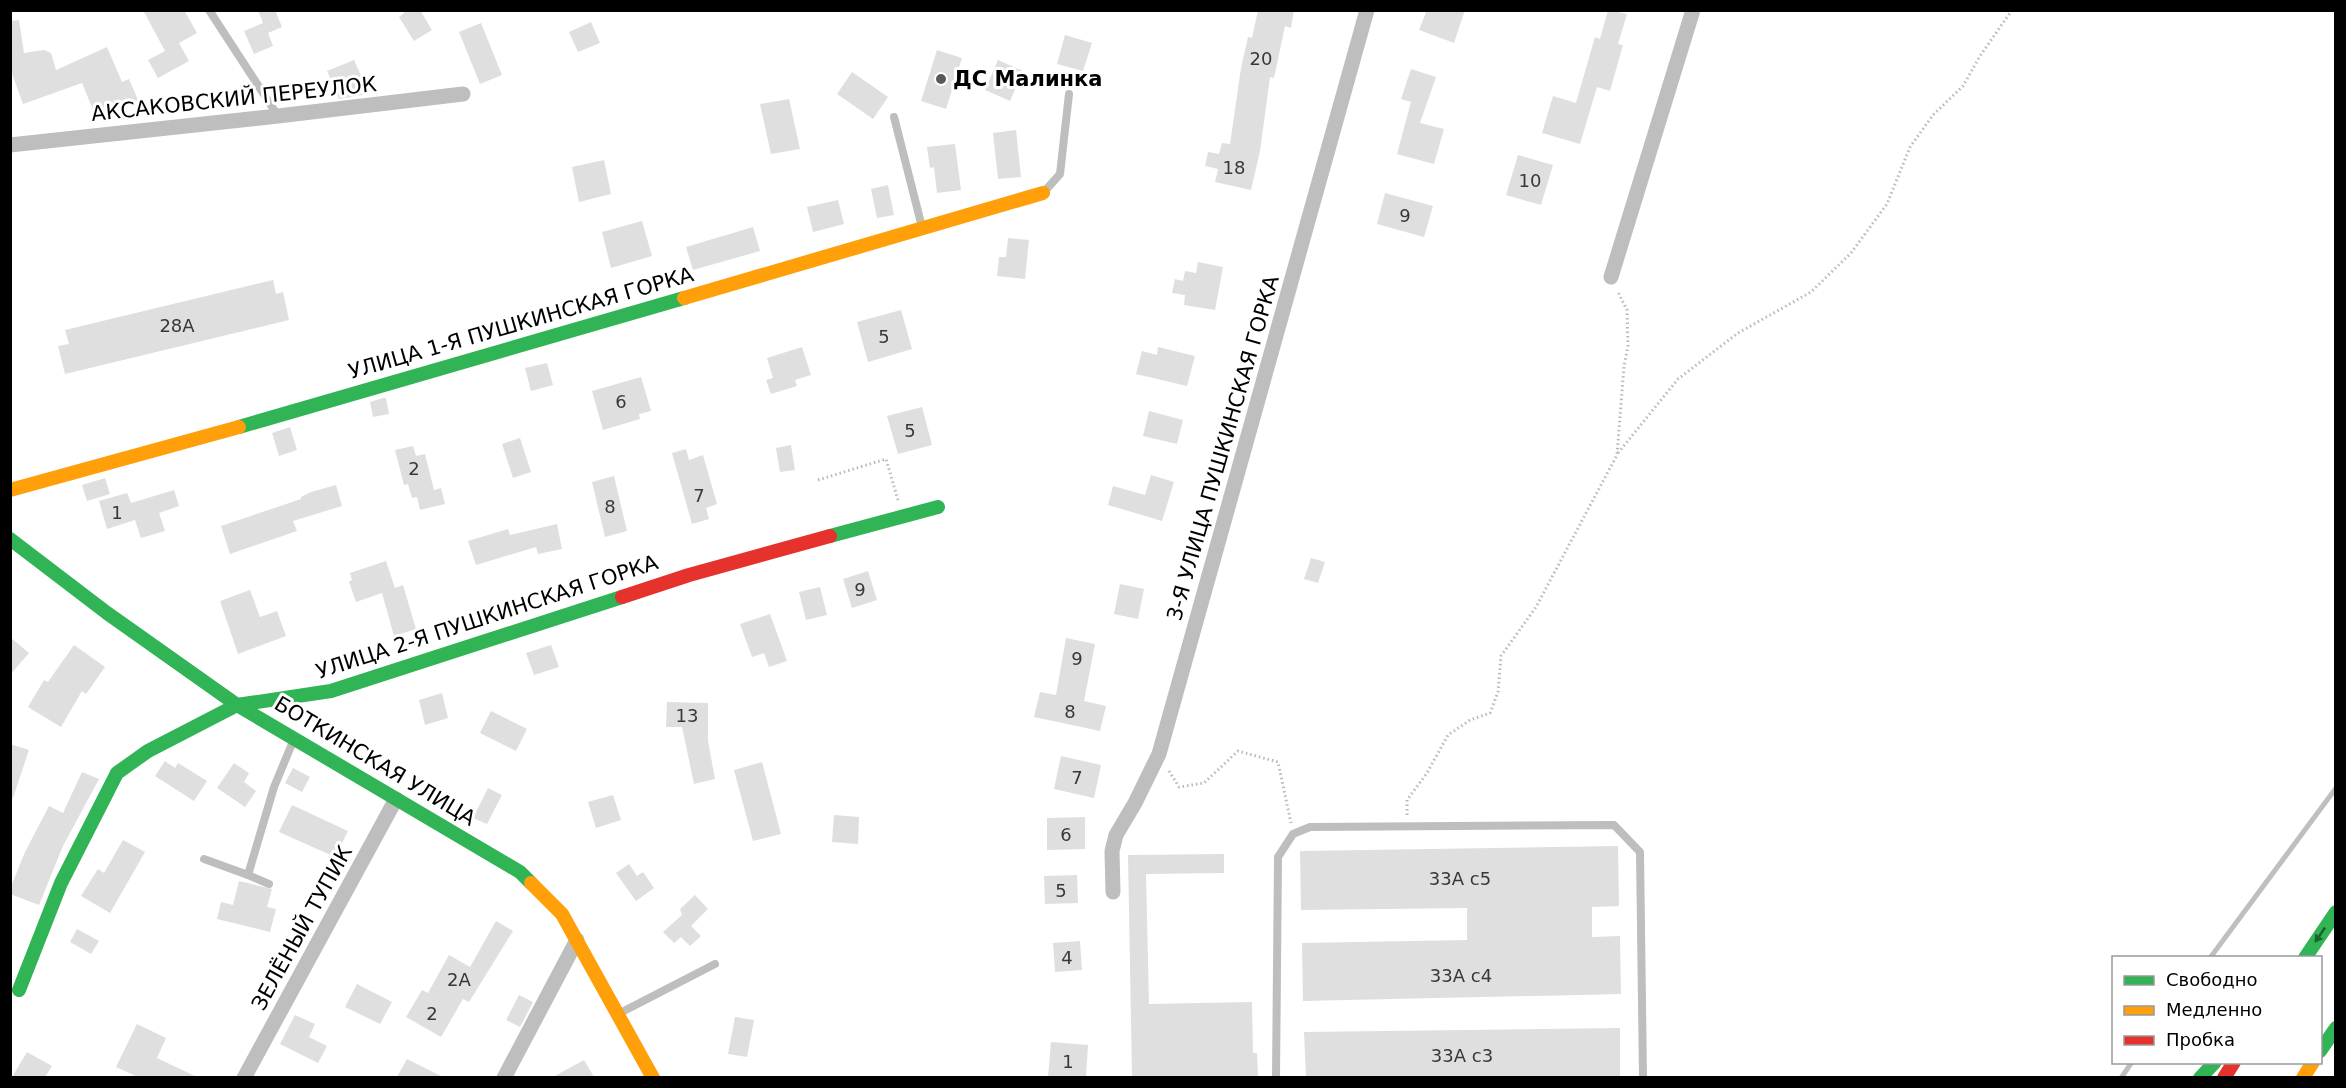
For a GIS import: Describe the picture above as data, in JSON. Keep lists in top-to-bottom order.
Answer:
{
  "streets": {
    "main road": ["УЛИЦА 1-Я ПУШКИНСКАЯ ГОРКА", "УЛИЦА 2-Я ПУШКИНСКАЯ ГОРКА", "БОТКИНСКАЯ УЛИЦА"],
    "street": ["АКСАКОВСКИЙ ПЕРЕУЛОК", "3-Я УЛИЦА ПУШКИНСКАЯ ГОРКА", "ЗЕЛЁНЫЙ ТУПИК"]
  },
  "crossings": [
    ["УЛИЦА 2-Я ПУШКИНСКАЯ ГОРКА", "БОТКИНСКАЯ УЛИЦА"],
    ["БОТКИНСКАЯ УЛИЦА", "ЗЕЛЁНЫЙ ТУПИК"]
  ],
  "places": ["ДС Малинка"],
  "house_numbers": [
    "20",
    "18",
    "10",
    "9",
    "28А",
    "5",
    "6",
    "5",
    "2",
    "7",
    "8",
    "1",
    "9",
    "9",
    "8",
    "13",
    "7",
    "6",
    "33А с5",
    "5",
    "4",
    "33А с4",
    "2А",
    "2",
    "33А с3",
    "1"
  ],
  "legend": ["Свободно", "Медленно", "Пробка"]
}
